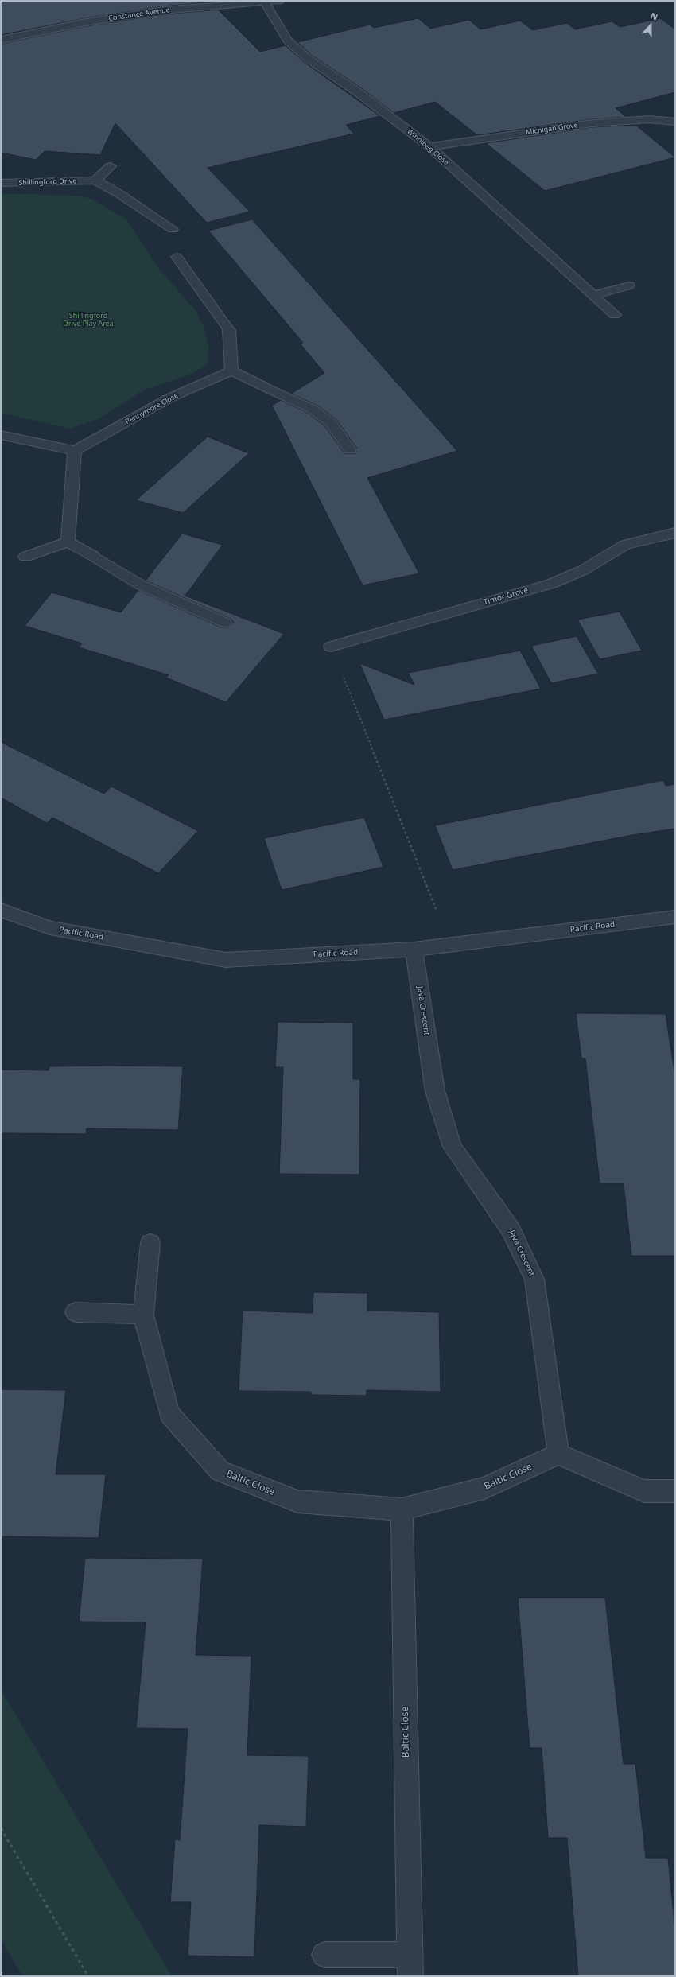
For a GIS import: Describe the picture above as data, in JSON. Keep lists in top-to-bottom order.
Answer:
{
  "streets": {
    "street": [
      "Constance Avenue",
      "Michigan Grove",
      "Winnipeg Close",
      "Shillingford Drive",
      "Pennymore Close",
      "Timor Grove",
      "Pacific Road",
      "Java Crescent",
      "Baltic Close"
    ]
  },
  "crossings": [
    ["Constance Avenue", "Winnipeg Close"],
    ["Michigan Grove", "Winnipeg Close"],
    ["Pacific Road", "Java Crescent"],
    ["Java Crescent", "Baltic Close"]
  ],
  "parks": ["Shillingford Drive Play Area"],
  "north": "top"
}
